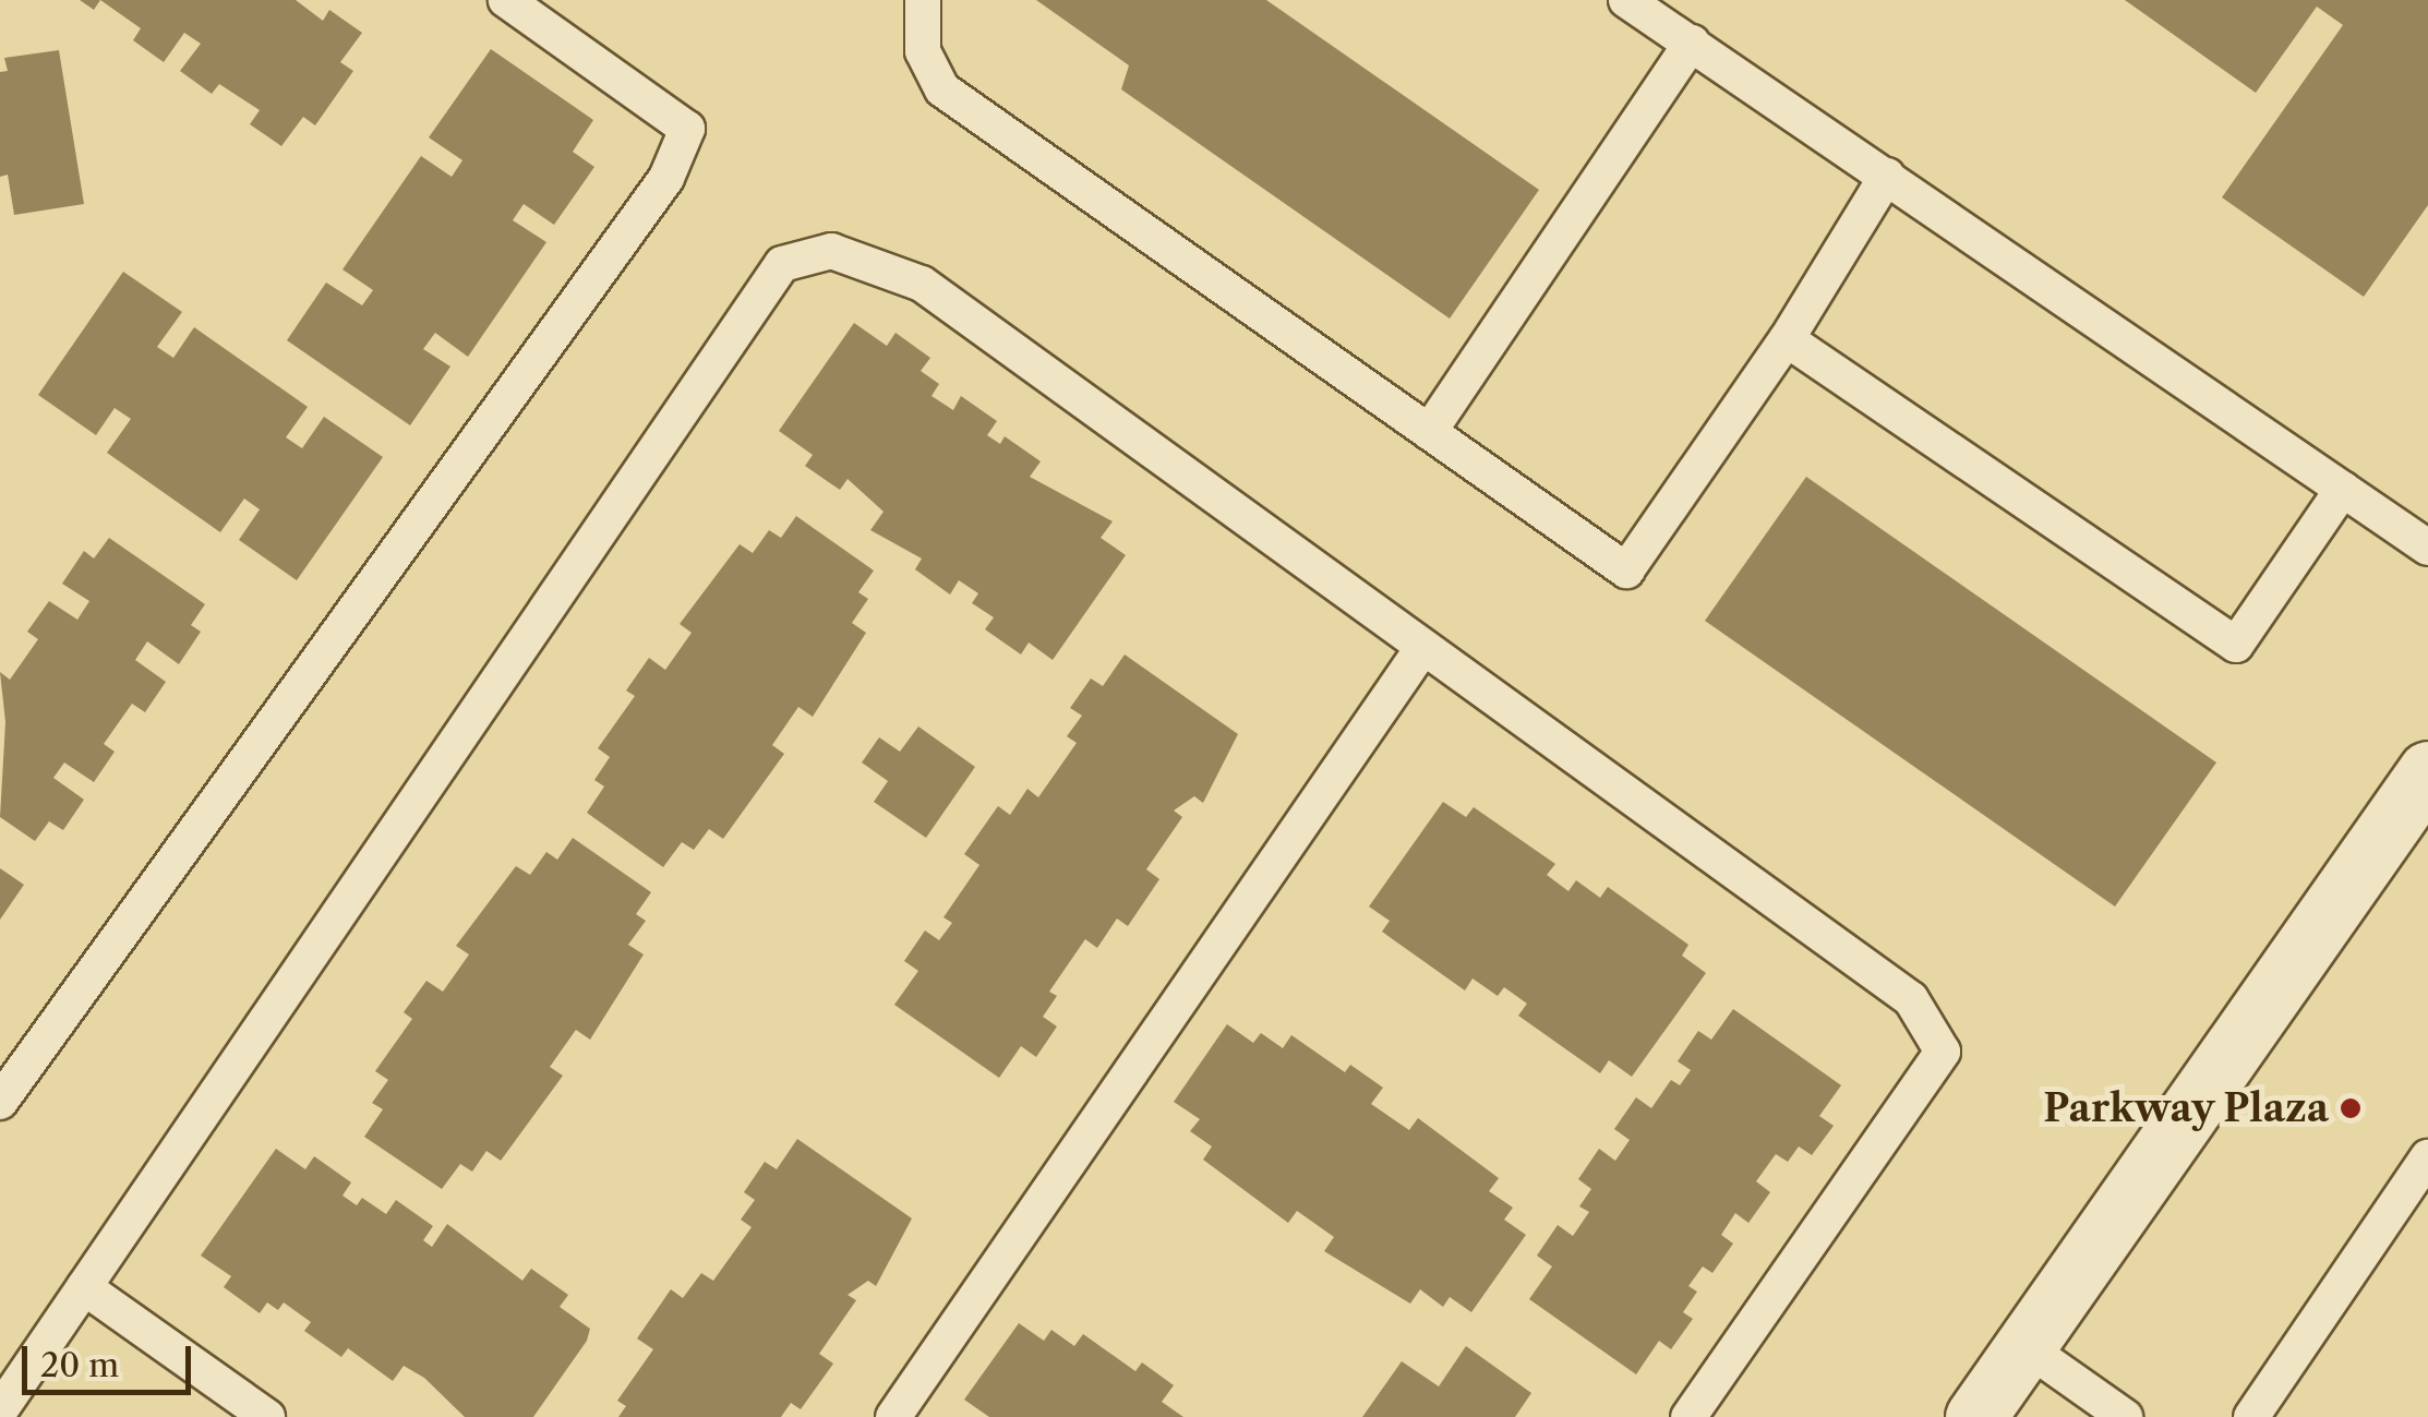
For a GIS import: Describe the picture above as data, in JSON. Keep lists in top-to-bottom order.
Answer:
{
  "places": ["Parkway Plaza"],
  "scale_bar": "20 m"
}
